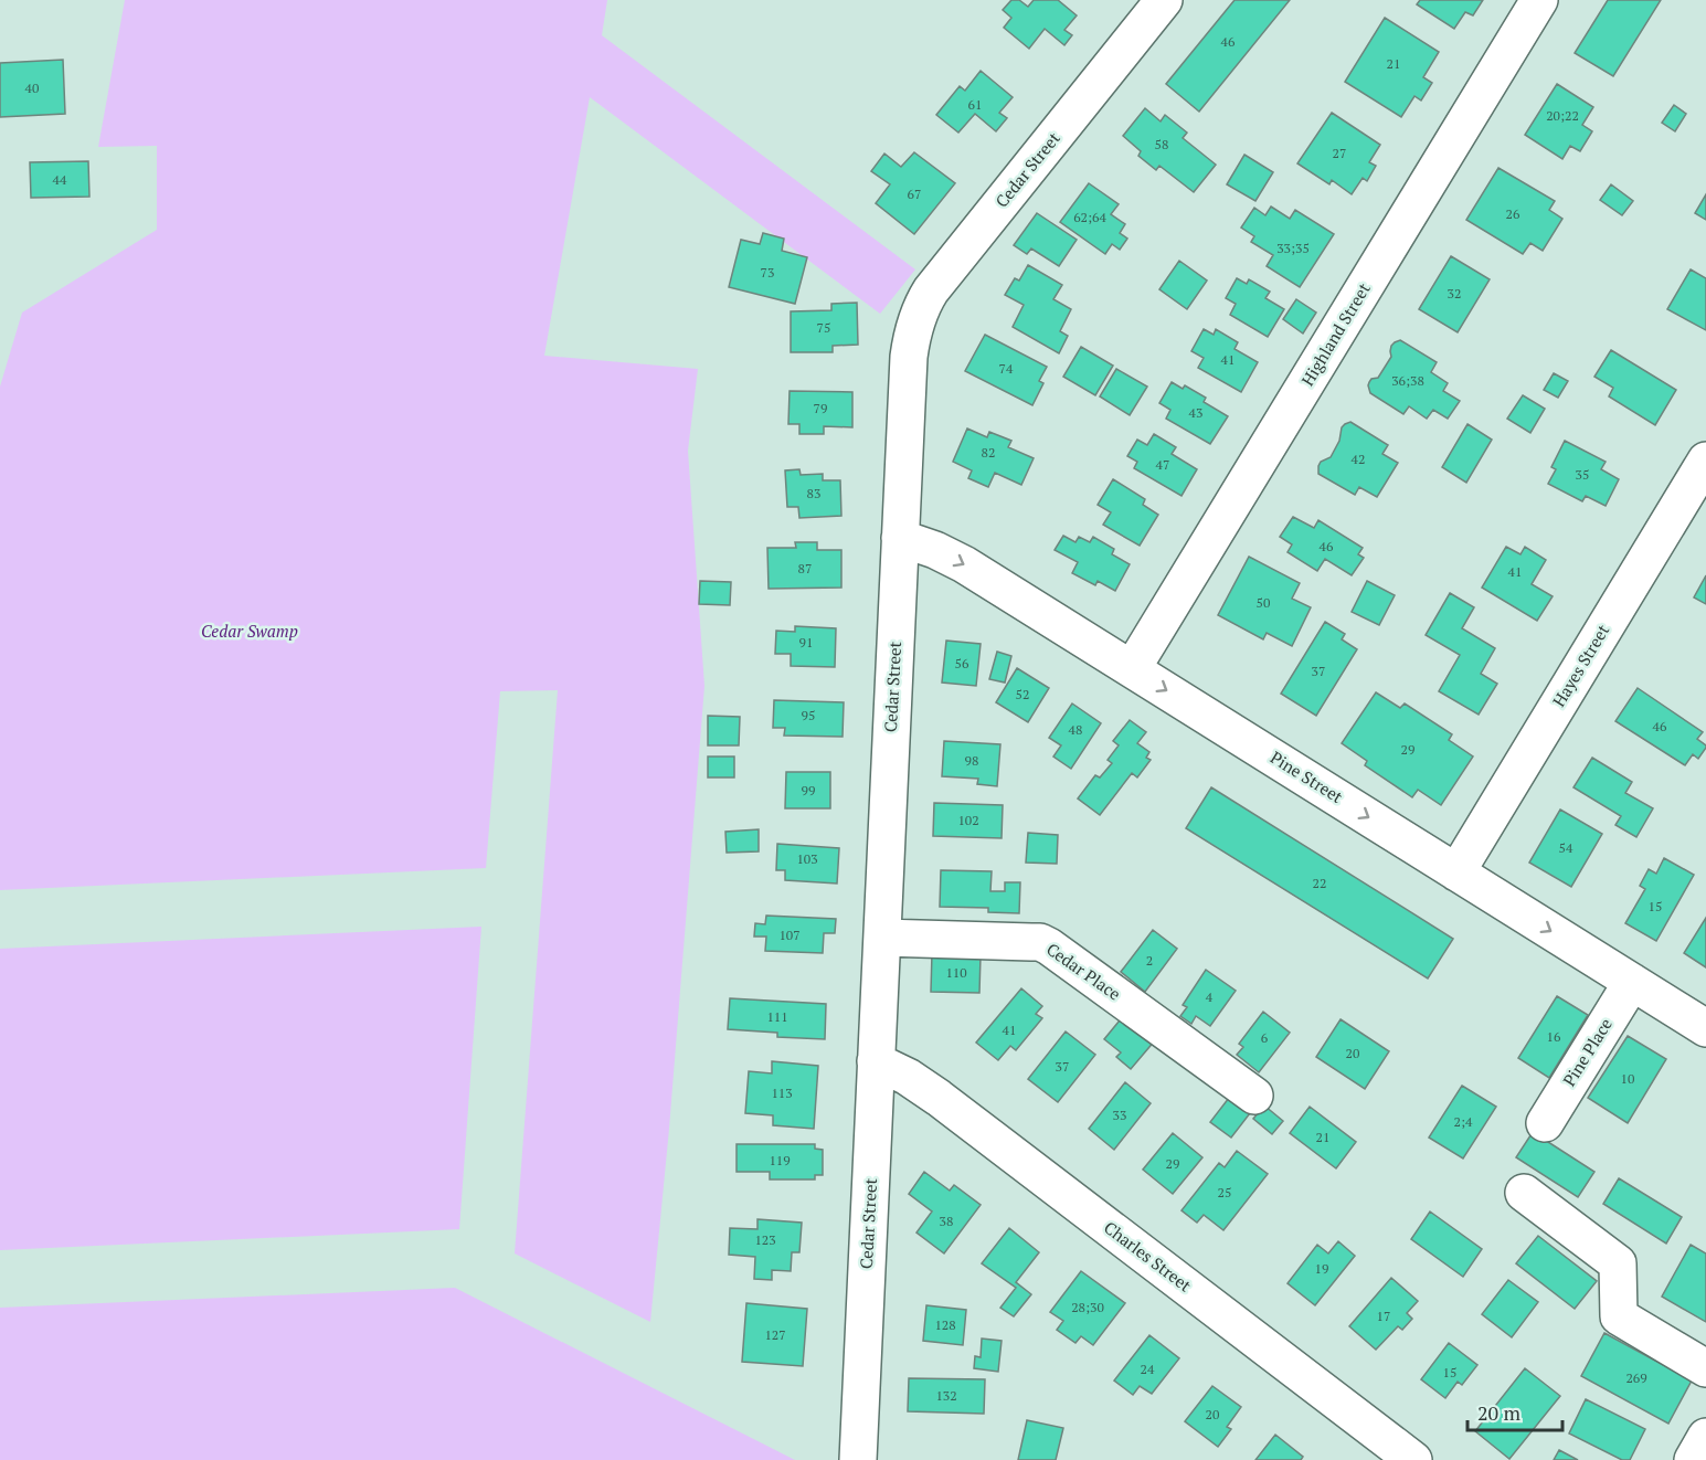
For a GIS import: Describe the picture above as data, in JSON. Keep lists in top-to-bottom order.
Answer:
{
  "streets": {
    "street": [
      "Cedar Street",
      "Highland Street",
      "Hayes Street",
      "Pine Street",
      "Cedar Place",
      "Pine Place",
      "Charles Street"
    ]
  },
  "crossings": [
    ["Cedar Street", "Pine Street"],
    ["Cedar Street", "Cedar Place"],
    ["Cedar Street", "Charles Street"],
    ["Highland Street", "Pine Street"],
    ["Hayes Street", "Pine Street"],
    ["Pine Street", "Pine Place"]
  ],
  "one_way": ["Pine Street"],
  "parks": ["Cedar Swamp"],
  "house_numbers": [
    "46",
    "21",
    "40",
    "61",
    "20;22",
    "58",
    "27",
    "44",
    "67",
    "26",
    "62;64",
    "33;35",
    "73",
    "32",
    "75",
    "41",
    "74",
    "36;38",
    "79",
    "43",
    "82",
    "42",
    "47",
    "35",
    "83",
    "46",
    "87",
    "41",
    "50",
    "91",
    "56",
    "37",
    "52",
    "95",
    "46",
    "48",
    "29",
    "98",
    "99",
    "102",
    "54",
    "103",
    "22",
    "15",
    "107",
    "2",
    "110",
    "4",
    "111",
    "41",
    "16",
    "6",
    "20",
    "37",
    "10",
    "113",
    "33",
    "2;4",
    "21",
    "119",
    "29",
    "25",
    "38",
    "123",
    "19",
    "28;30",
    "17",
    "128",
    "127",
    "24",
    "15",
    "269",
    "132",
    "20"
  ],
  "scale_bar": "20 m"
}
